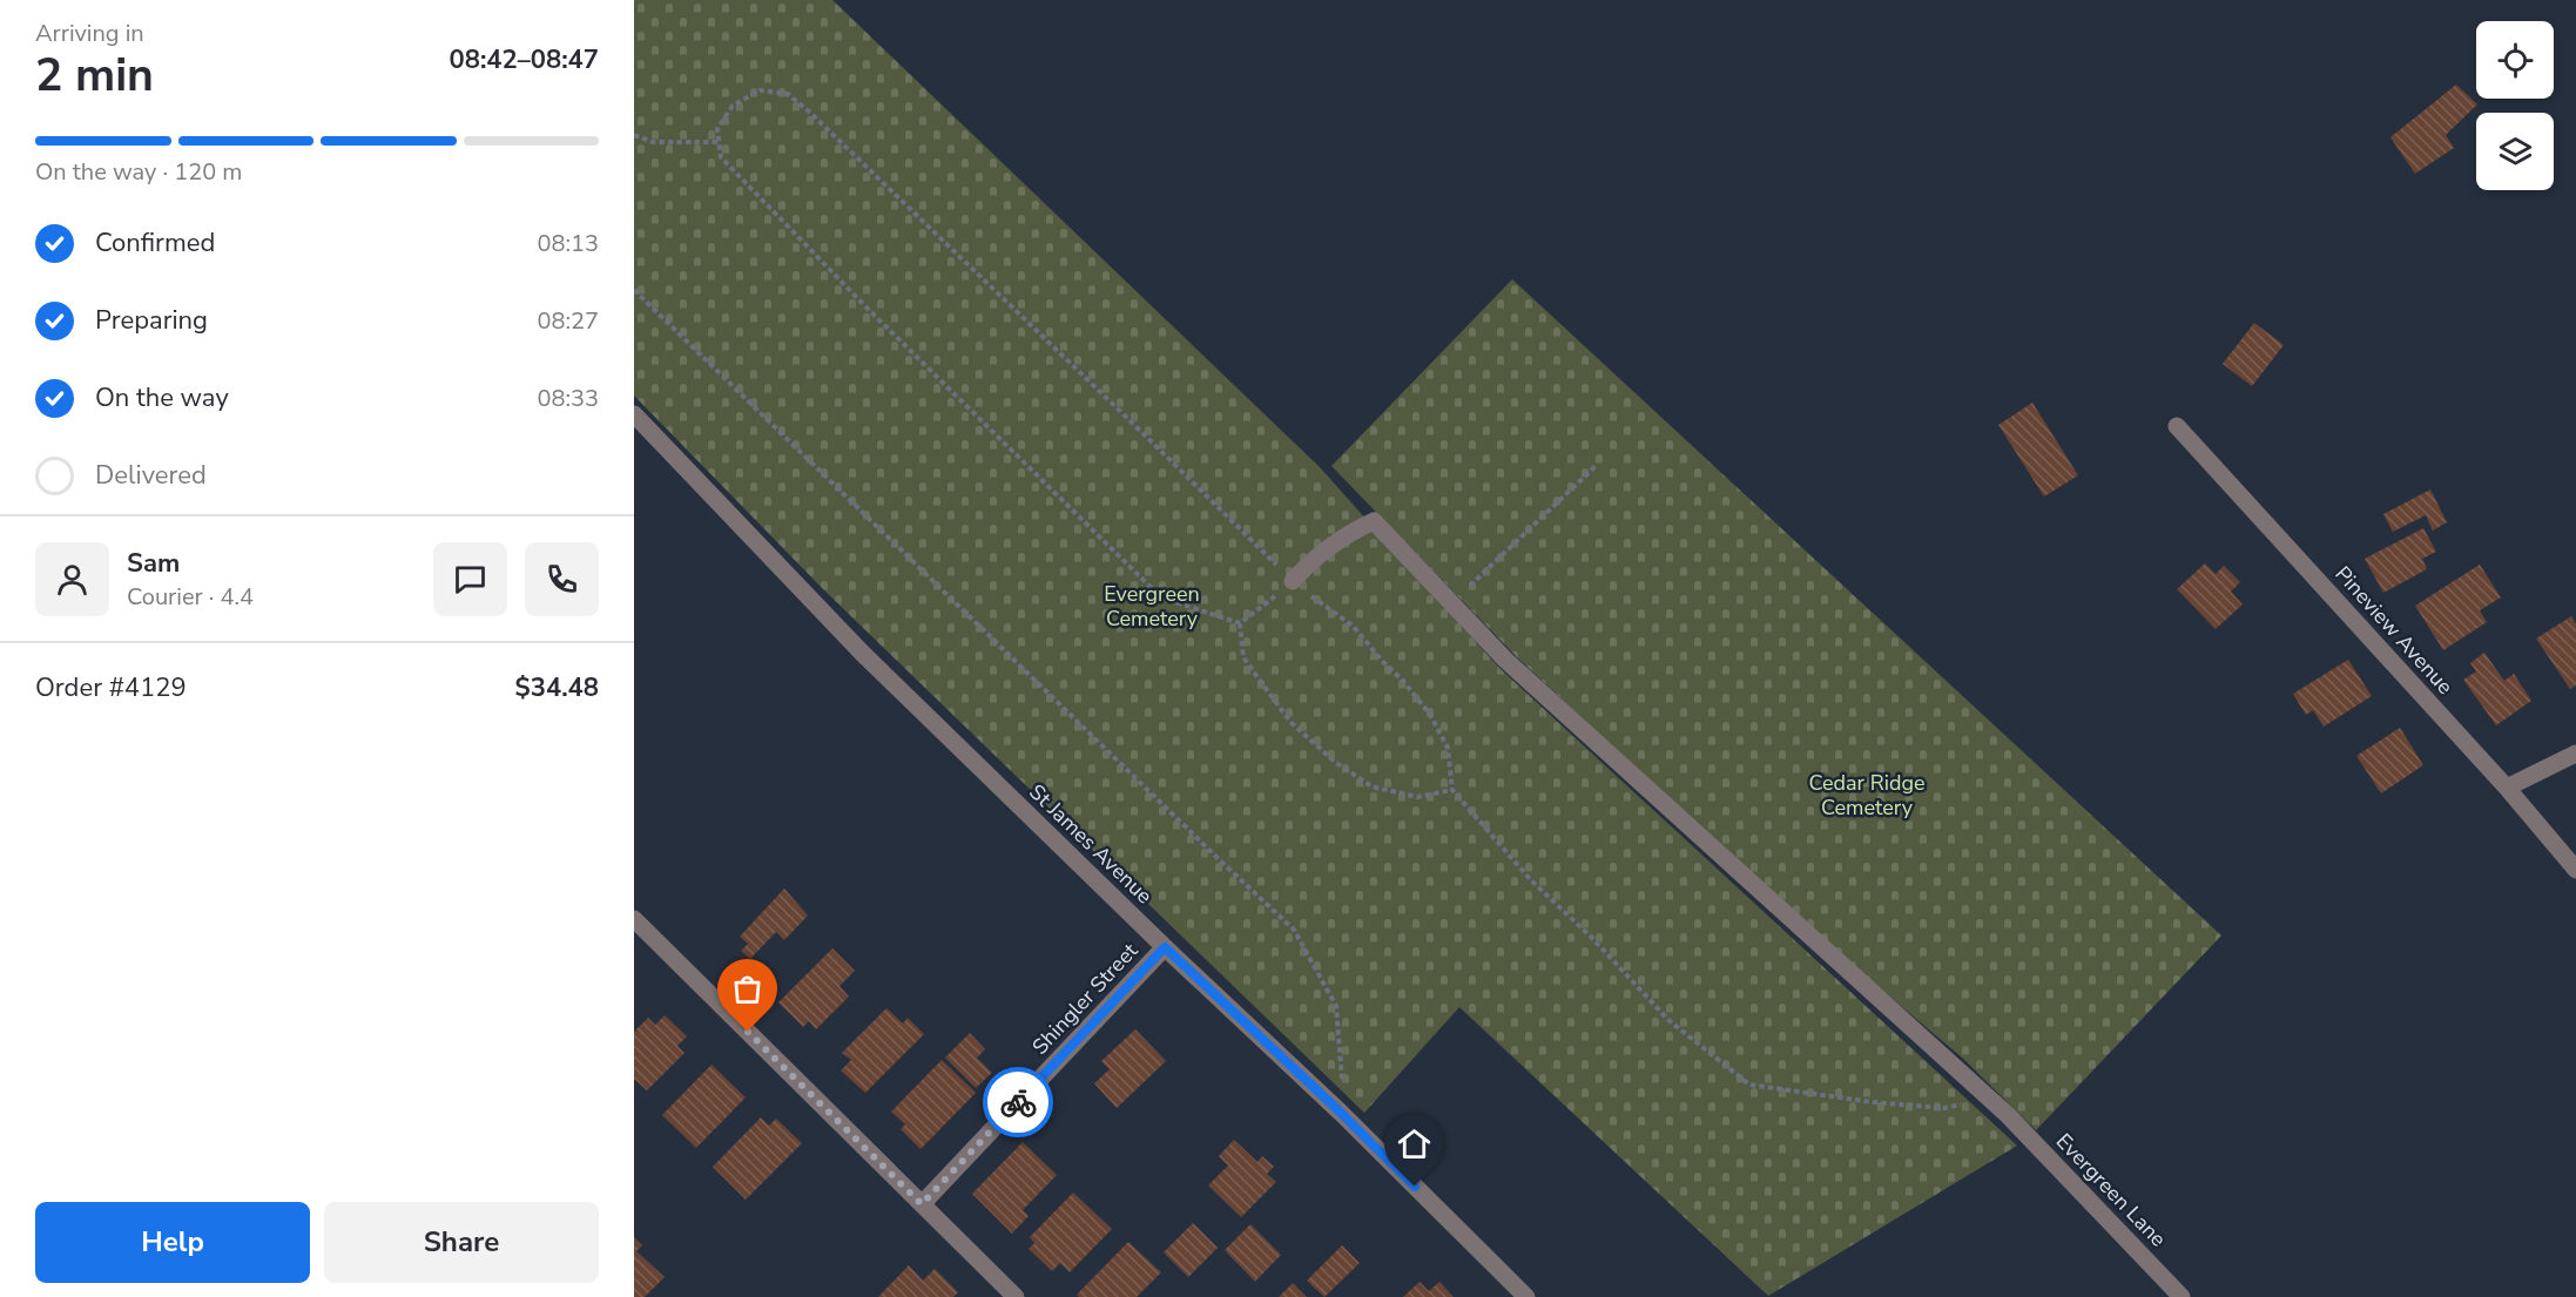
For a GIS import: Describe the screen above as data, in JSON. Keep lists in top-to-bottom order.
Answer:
{
  "streets": {
    "street": [
      "Pineview Avenue",
      "St James Avenue",
      "Shingler Street",
      "Evergreen Lane"
    ]
  },
  "crossings": [
    ["St James Avenue", "Shingler Street"]
  ],
  "parks": ["Evergreen Cemetery", "Cedar Ridge Cemetery"],
  "page": {
    "heading": ["2 min", "Arriving in", "08:42–08:47"],
    "panel": [
      "Sam",
      "Courier · 4.4",
      "Order #4129",
      "$34.48"
    ],
    "bar": "On the way · 120 m",
    "list": [
      ["Confirmed", "08:13"],
      ["Preparing", "08:27"],
      ["On the way", "08:33"],
      "Delivered"
    ],
    "buttons": ["Help", "Share"]
  }
}
